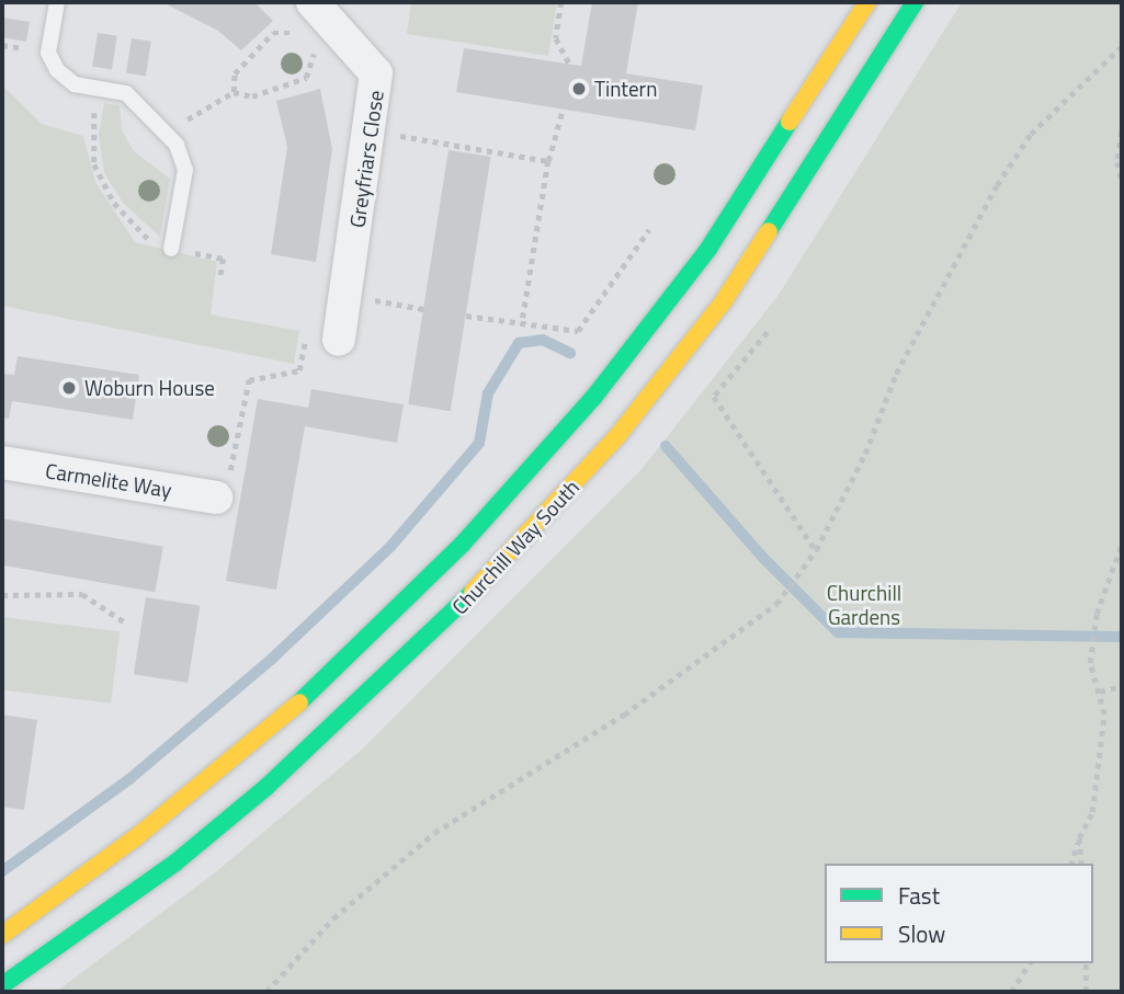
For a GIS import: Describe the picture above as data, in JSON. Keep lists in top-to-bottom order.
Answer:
{
  "streets": {
    "highway": ["Churchill Way South"],
    "street": ["Greyfriars Close", "Carmelite Way"]
  },
  "parks": ["Churchill Gardens"],
  "places": ["Tintern", "Woburn House"],
  "legend": ["Fast", "Slow"]
}
